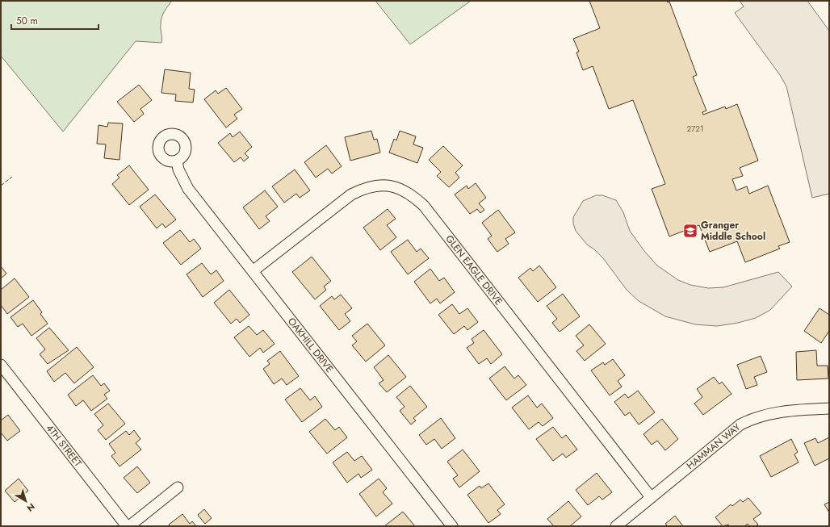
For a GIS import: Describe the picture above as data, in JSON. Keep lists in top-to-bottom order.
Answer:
{
  "streets": {
    "street": [
      "GLEN EAGLE DRIVE",
      "OAKHILL DRIVE",
      "4TH STREET",
      "HAMMAN WAY"
    ]
  },
  "crossings": [
    ["GLEN EAGLE DRIVE", "OAKHILL DRIVE"],
    ["GLEN EAGLE DRIVE", "HAMMAN WAY"]
  ],
  "places": {
    "school or university": ["Granger Middle School"]
  },
  "house_numbers": ["2721"],
  "scale_bar": "50 m",
  "north": "bottom right"
}
